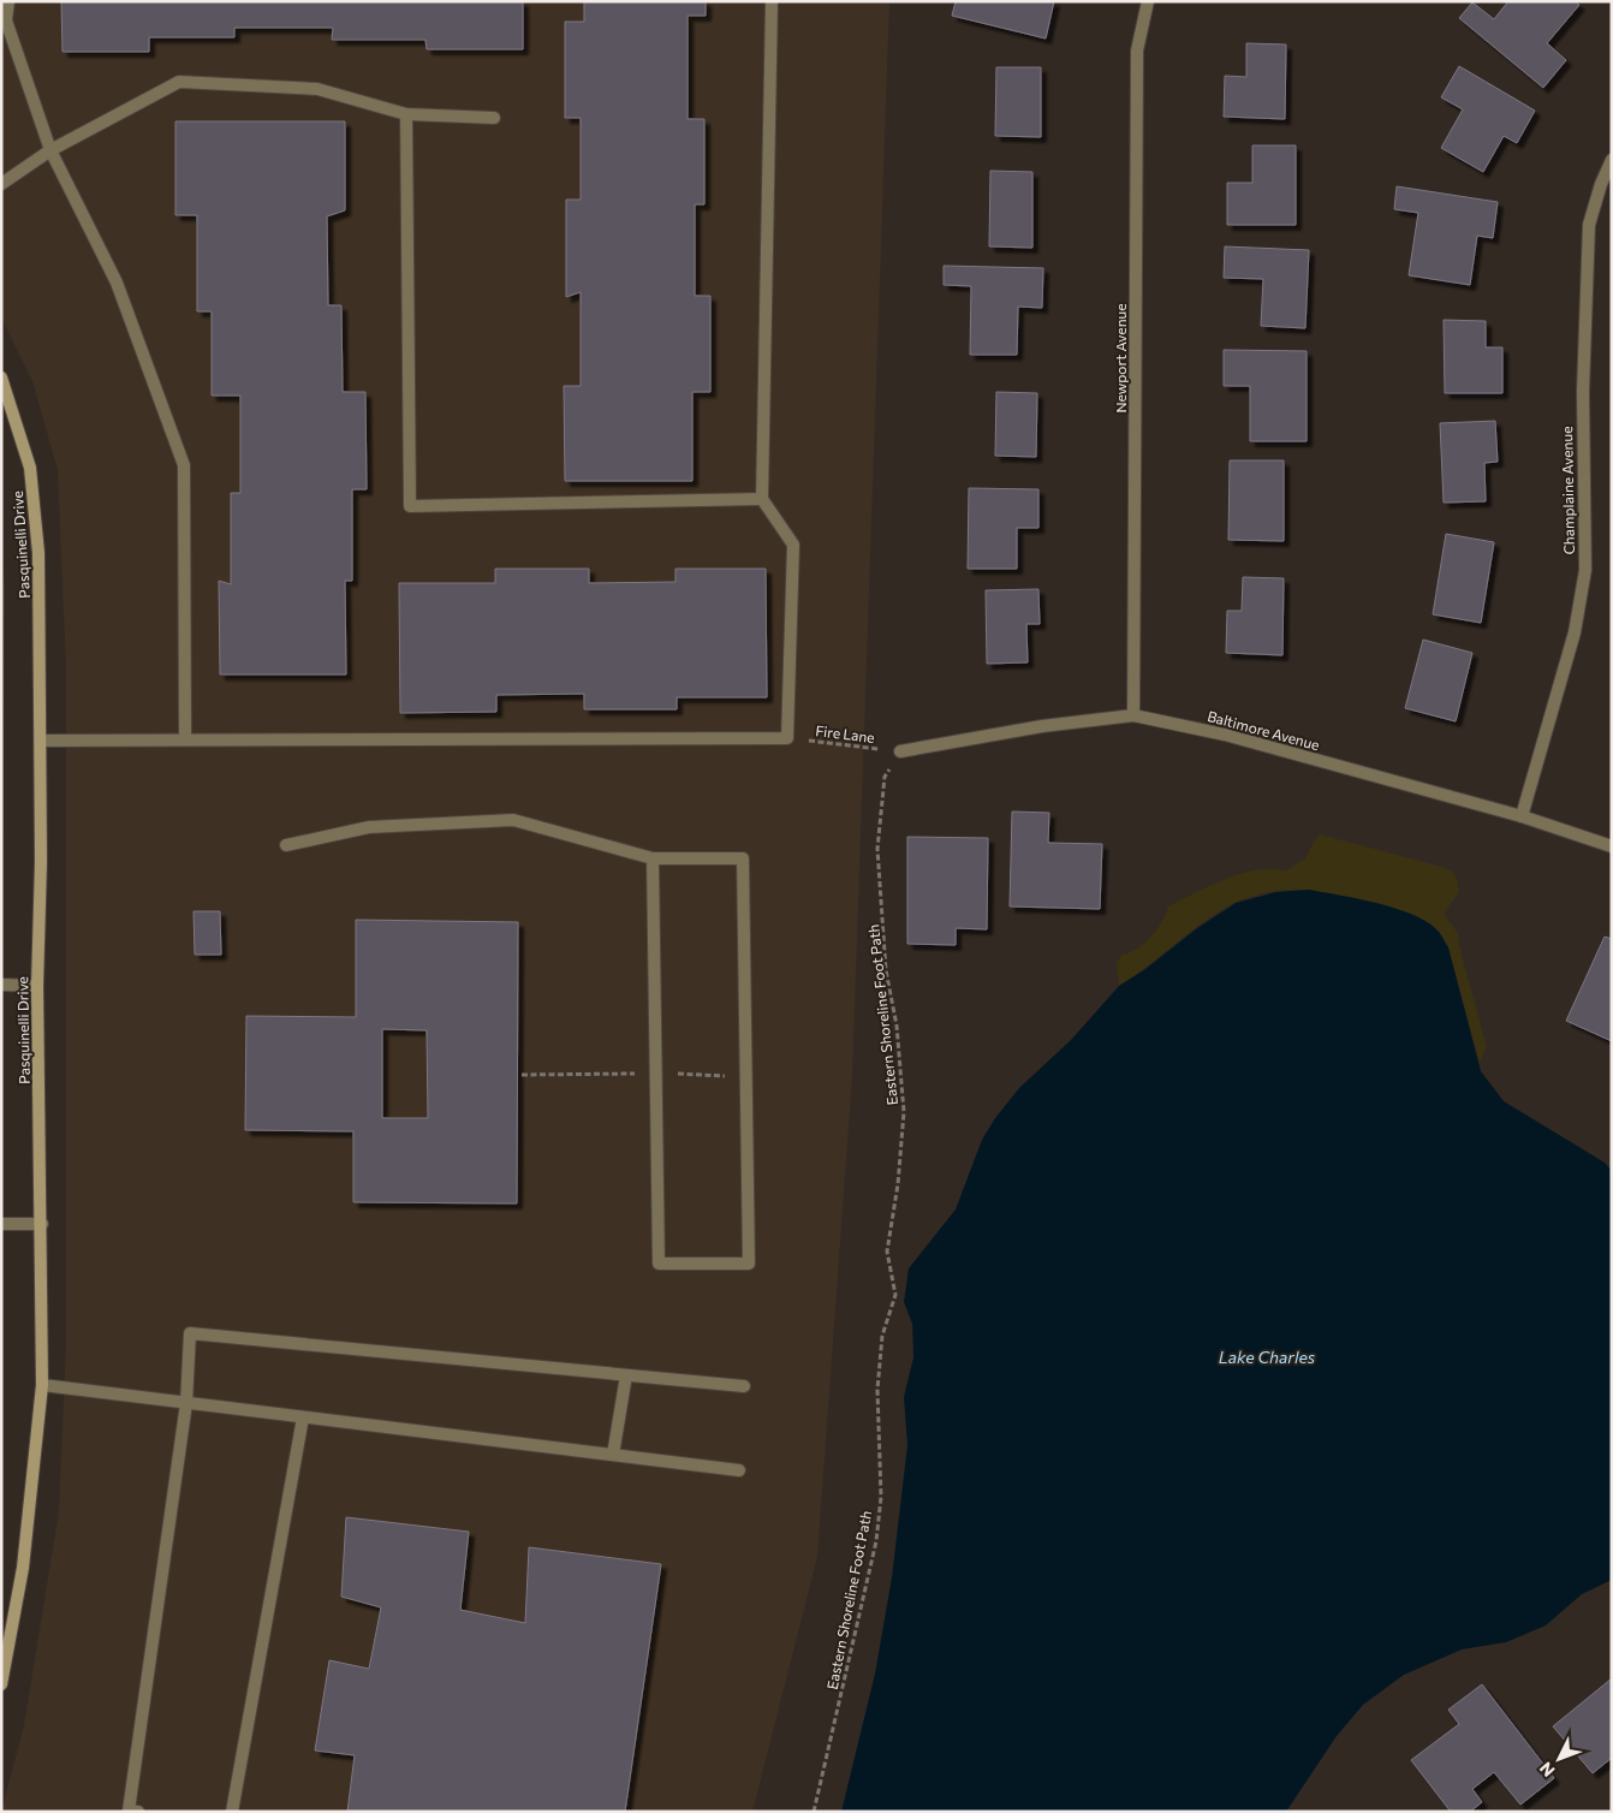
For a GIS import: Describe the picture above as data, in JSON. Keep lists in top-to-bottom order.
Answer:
{
  "streets": {
    "street": [
      "Newport Avenue",
      "Champlaine Avenue",
      "Pasquinelli Drive",
      "Baltimore Avenue"
    ],
    "path": ["Fire Lane", "Eastern Shoreline Foot Path"]
  },
  "crossings": [
    ["Newport Avenue", "Baltimore Avenue"],
    ["Champlaine Avenue", "Baltimore Avenue"],
    ["Baltimore Avenue", "Fire Lane"],
    ["Baltimore Avenue", "Eastern Shoreline Foot Path"],
    ["Fire Lane", "Eastern Shoreline Foot Path"]
  ],
  "water": ["Lake Charles"],
  "north": "bottom left"
}
